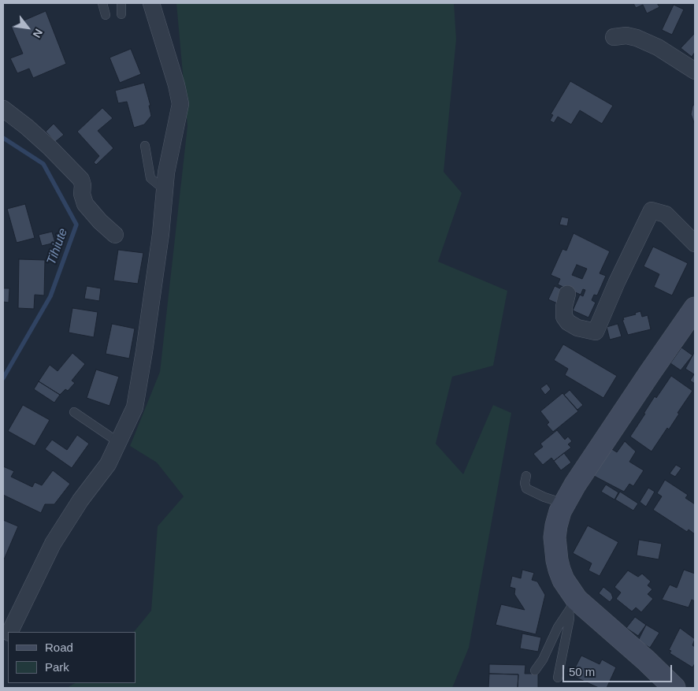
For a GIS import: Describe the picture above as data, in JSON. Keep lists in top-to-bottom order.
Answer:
{
  "water": ["Tihiute"],
  "legend": ["Road", "Park"],
  "scale_bar": "50 m",
  "north": "bottom right"
}
